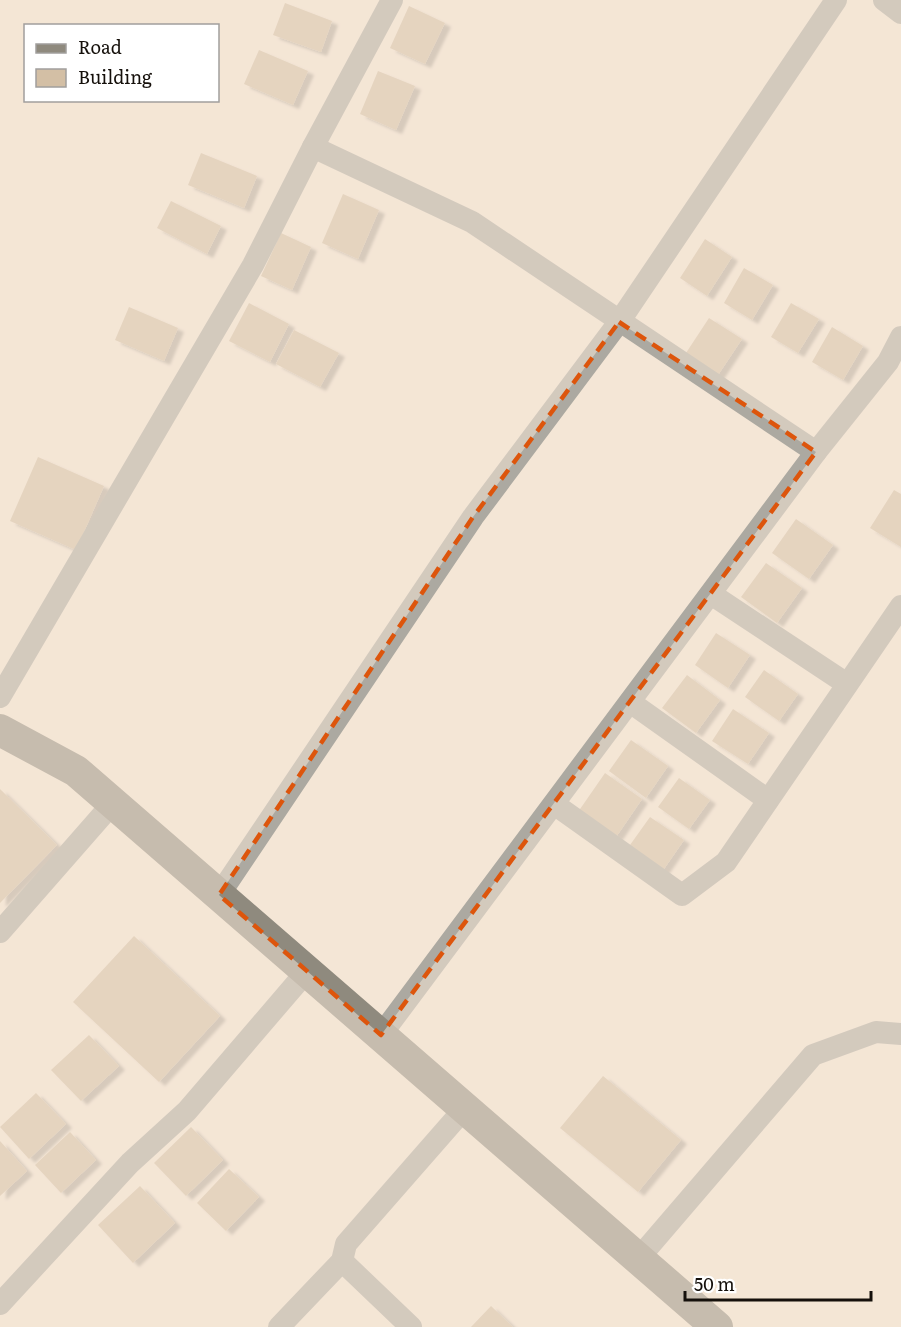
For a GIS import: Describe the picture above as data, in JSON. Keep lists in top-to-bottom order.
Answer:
{
  "legend": ["Road", "Building"],
  "scale_bar": "50 m"
}
